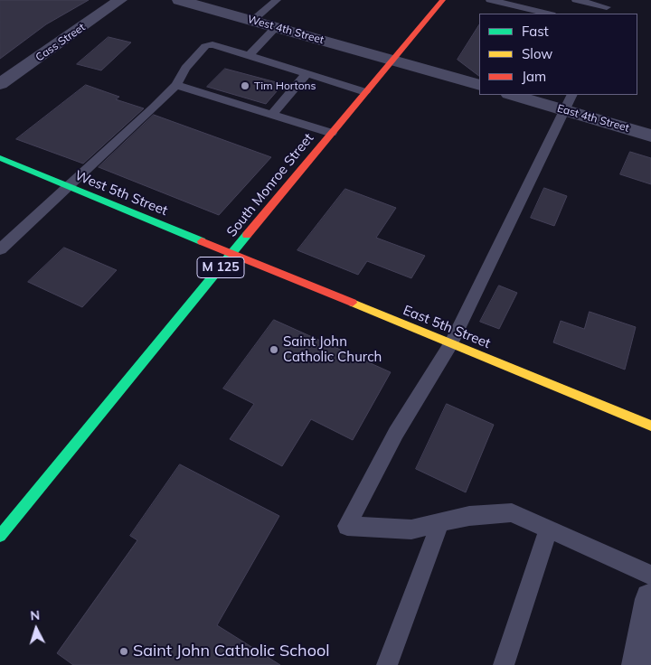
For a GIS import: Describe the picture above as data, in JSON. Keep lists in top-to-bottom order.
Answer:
{
  "streets": {
    "main road": [
      "South Monroe Street",
      "West 5th Street",
      "M 125",
      "East 5th Street"
    ],
    "street": ["West 4th Street", "Cass Street", "East 4th Street"]
  },
  "crossings": [
    ["West 4th Street", "South Monroe Street"],
    ["South Monroe Street", "West 5th Street"],
    ["South Monroe Street", "East 5th Street"],
    ["West 5th Street", "East 5th Street"]
  ],
  "places": ["Tim Hortons", "Saint John Catholic Church", "Saint John Catholic School"],
  "legend": ["Fast", "Slow", "Jam"],
  "north": "top"
}
